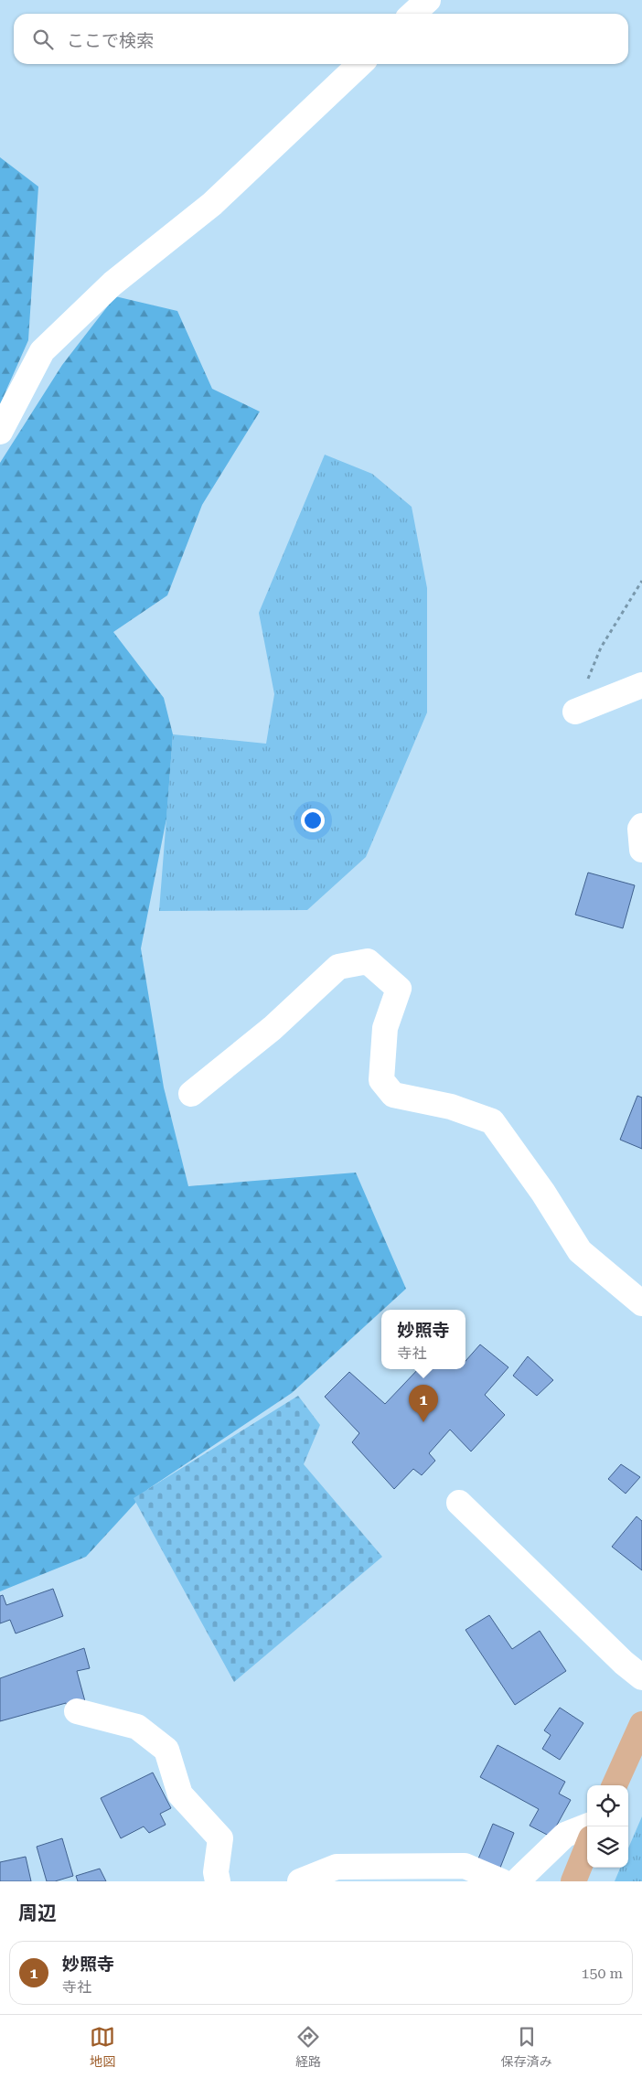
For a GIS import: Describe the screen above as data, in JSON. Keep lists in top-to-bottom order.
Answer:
{
  "page": {
    "search": "ここで検索",
    "popup": ["妙照寺", "寺社"],
    "pins": "1",
    "heading": "周辺",
    "list": [
      {
        "mark": "1",
        "name": "妙照寺",
        "note": "寺社",
        "value": "150 m"
      }
    ],
    "nav": ["地図", "経路", "保存済み"]
  }
}
